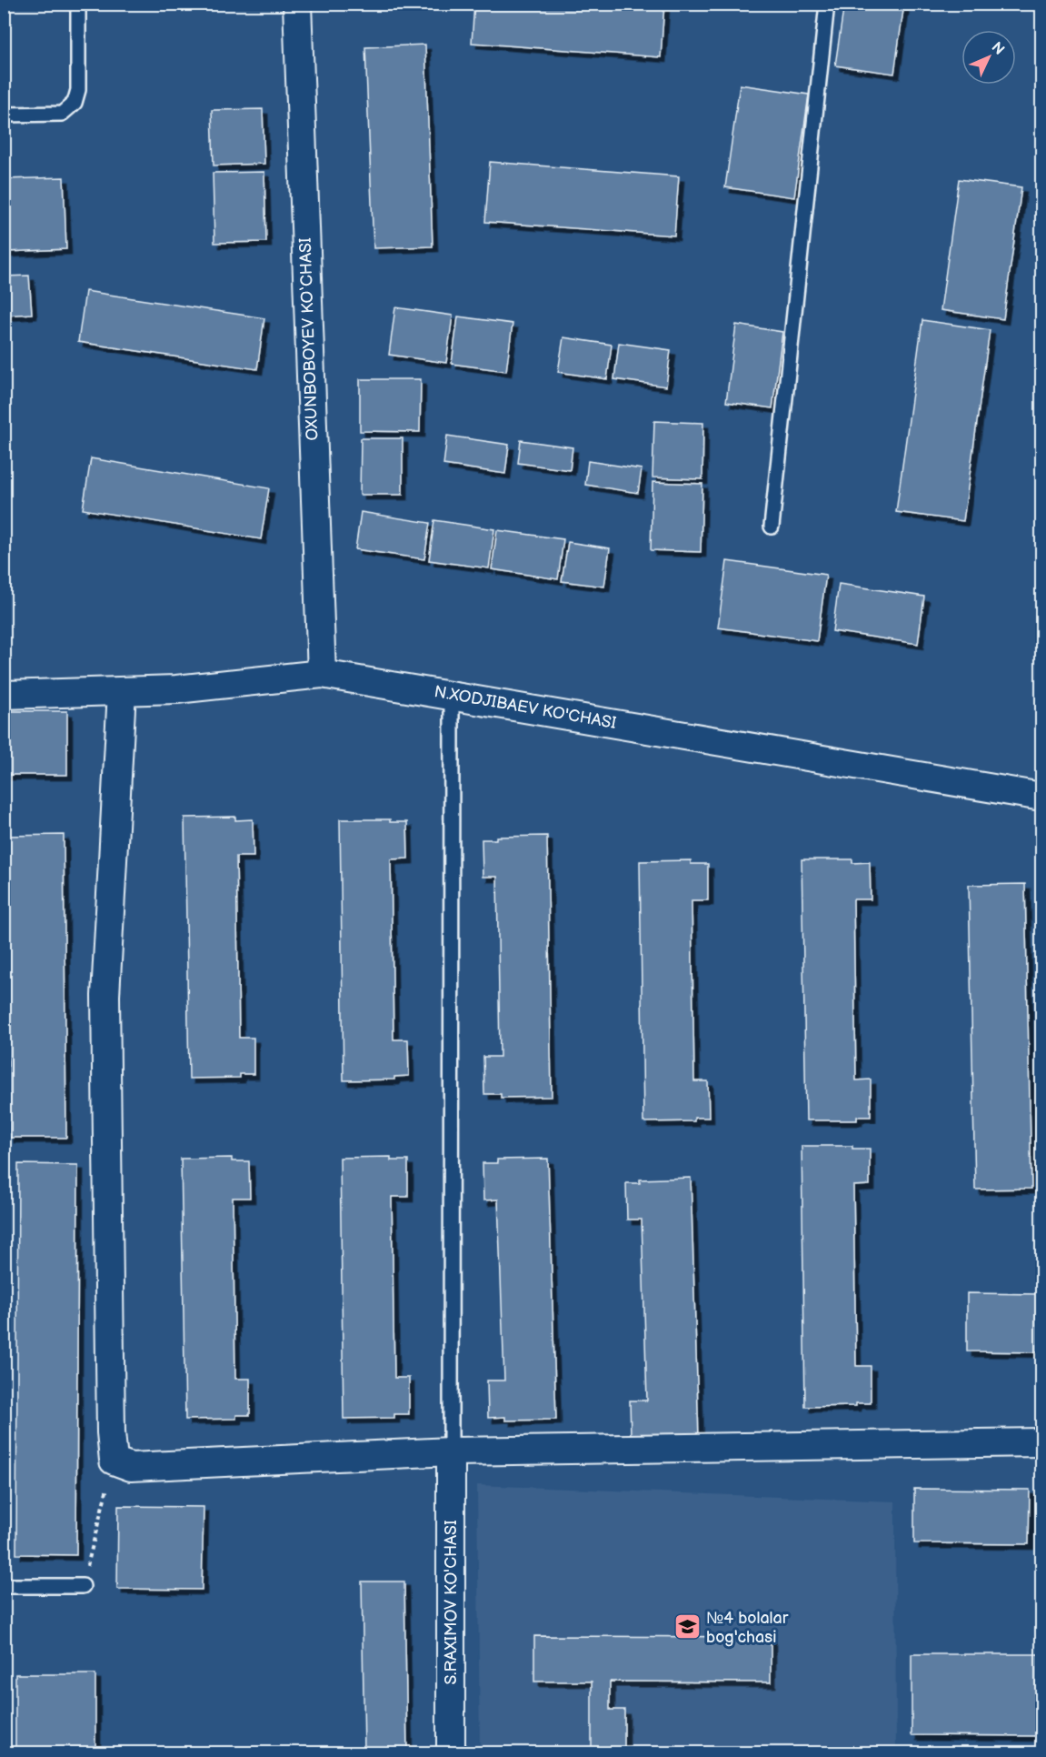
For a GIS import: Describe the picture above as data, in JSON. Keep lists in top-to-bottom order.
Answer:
{
  "streets": {
    "street": ["OXUNBOBOYEV KO‘CHASI", "N.XODJIBAEV KO'CHASI", "S.RAXIMOV KO'CHASI"]
  },
  "crossings": [
    ["OXUNBOBOYEV KO‘CHASI", "N.XODJIBAEV KO'CHASI"]
  ],
  "places": {
    "school or university": ["№4 bolalar bog'chasi"]
  },
  "north": "top right"
}
